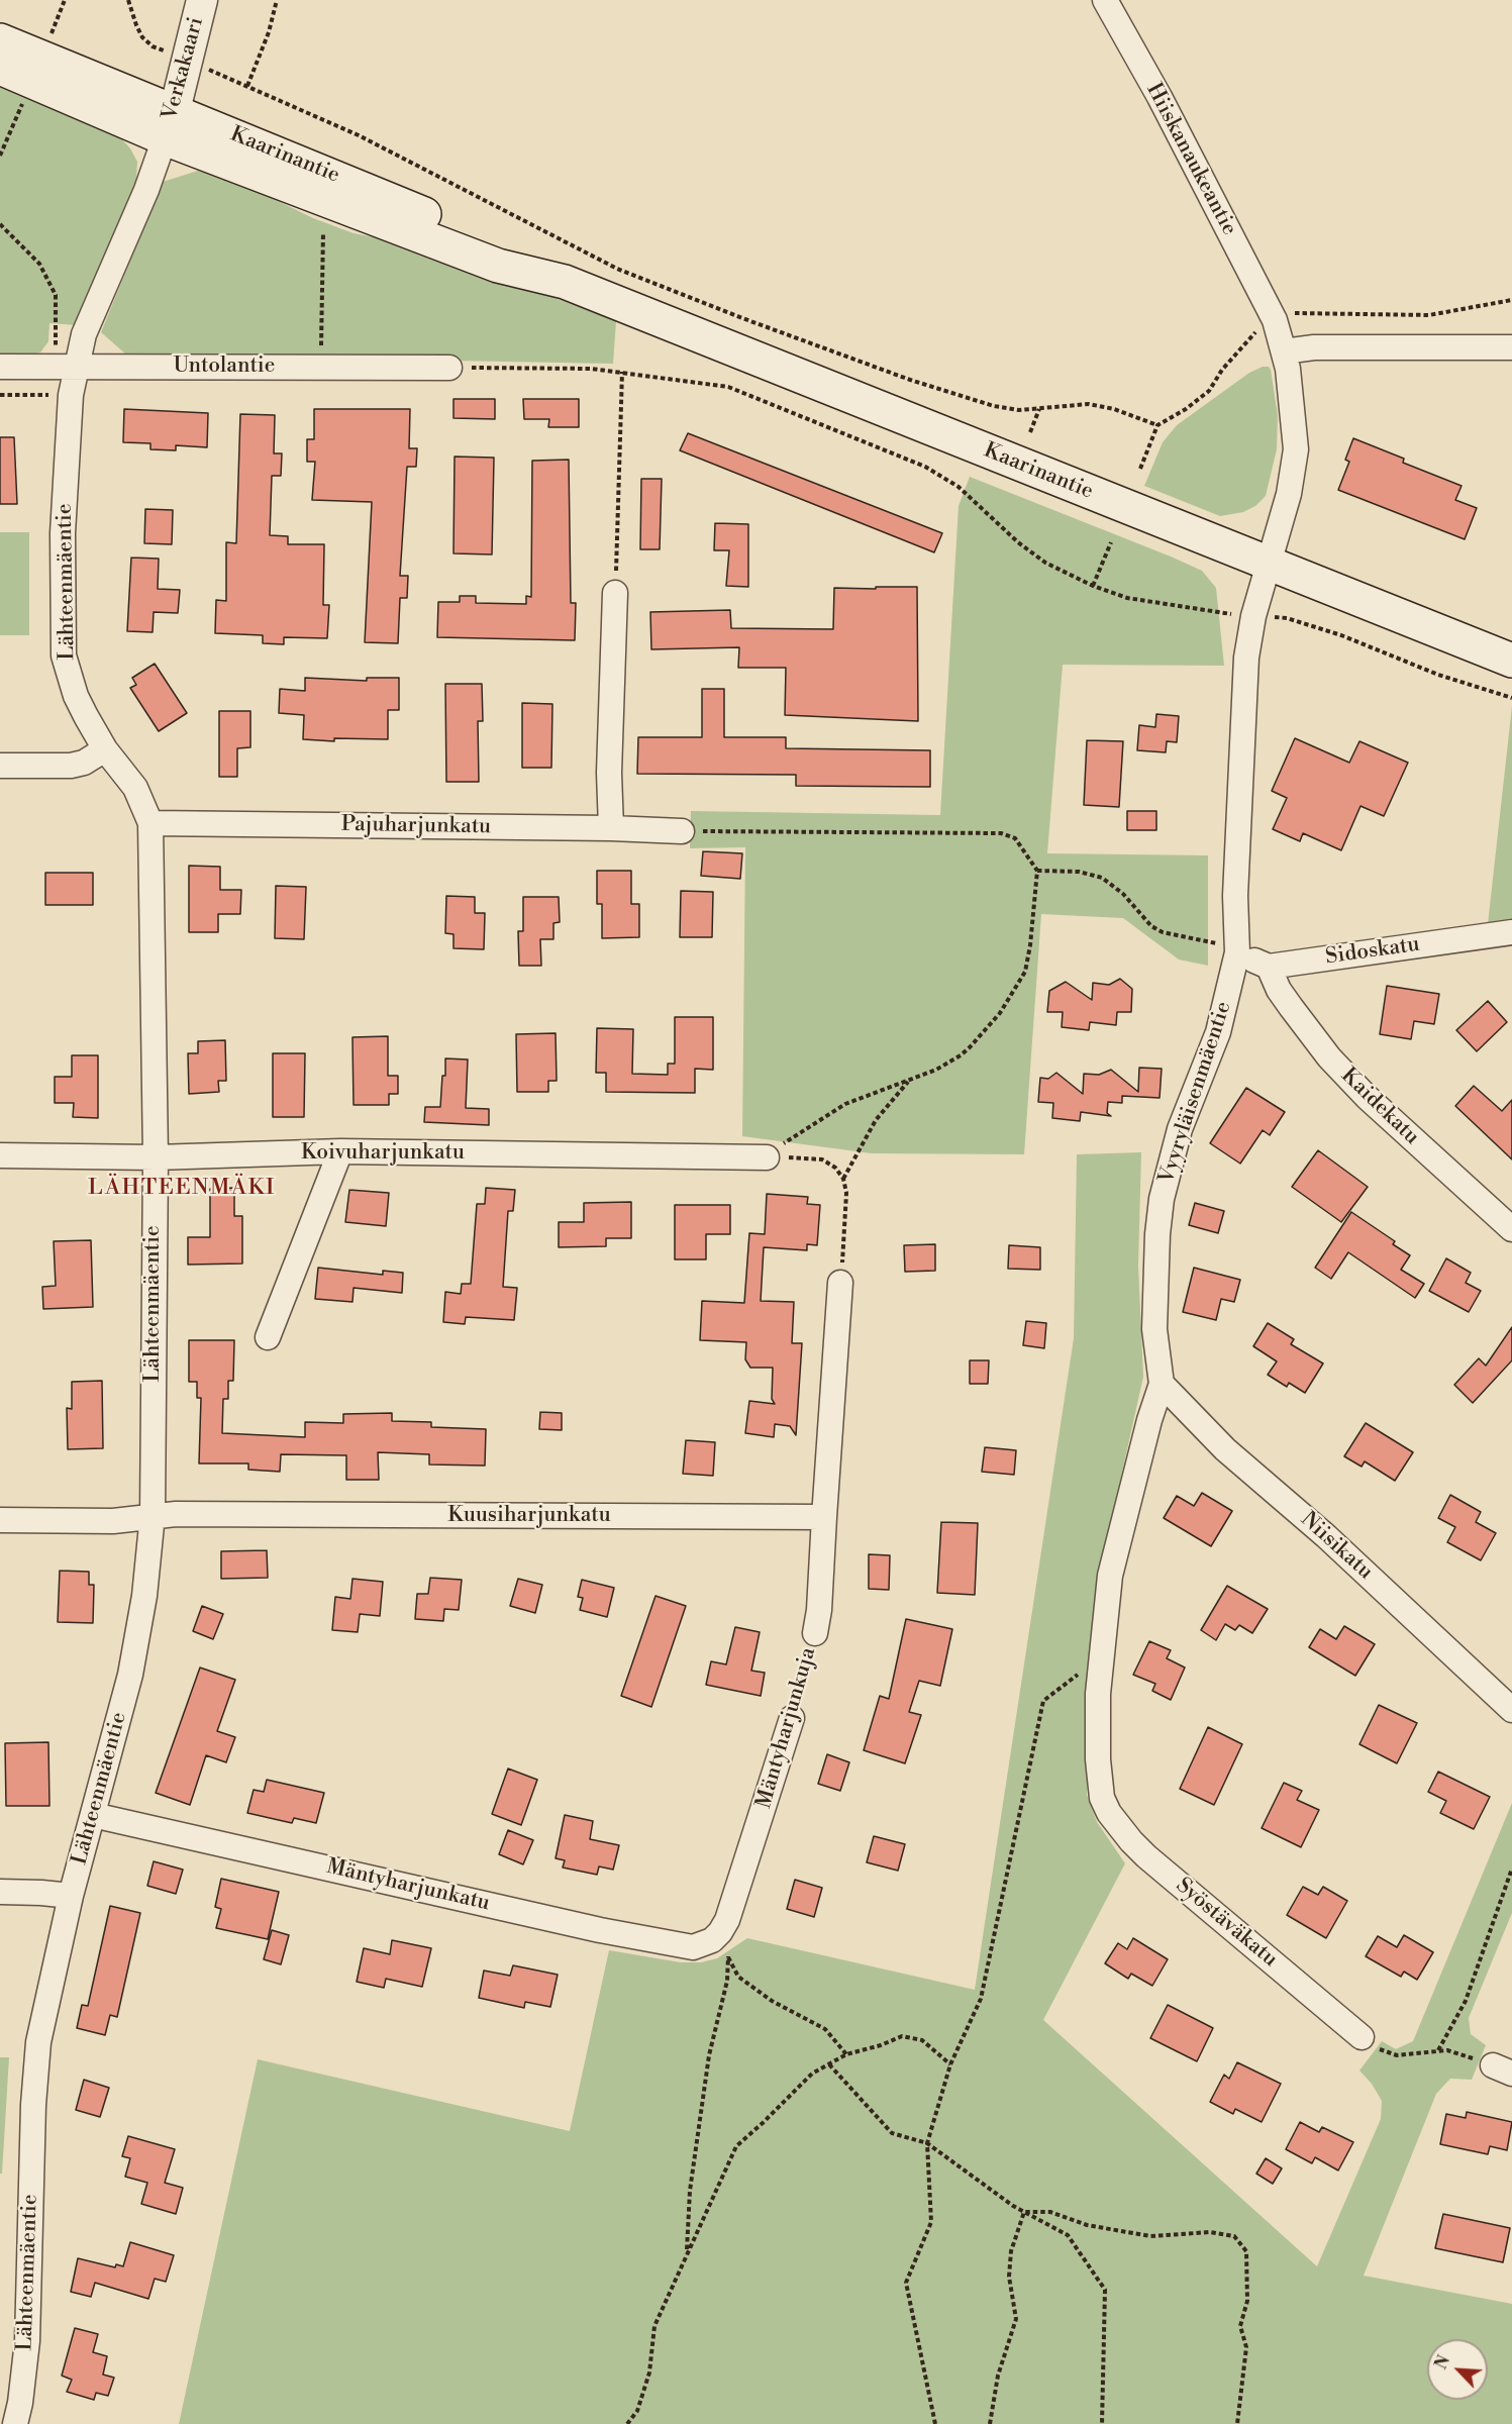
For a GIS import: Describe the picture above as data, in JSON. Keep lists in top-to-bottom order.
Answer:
{
  "streets": {
    "main road": ["Kaarinantie"],
    "street": [
      "Verkakaari",
      "Hiiskanaukeantie",
      "Untolantie",
      "Lähteenmäentie",
      "Pajuharjunkatu",
      "Sidoskatu",
      "Vyyryläisenmäentie",
      "Kaidekatu",
      "Koivuharjunkatu",
      "Kuusiharjunkatu",
      "Niisikatu",
      "Mäntyharjunkuja",
      "Mäntyharjunkatu",
      "Syöstäväkatu"
    ]
  },
  "crossings": [
    ["Verkakaari", "Kaarinantie"],
    ["Verkakaari", "Lähteenmäentie"],
    ["Kaarinantie", "Hiiskanaukeantie"],
    ["Kaarinantie", "Lähteenmäentie"],
    ["Kaarinantie", "Vyyryläisenmäentie"],
    ["Hiiskanaukeantie", "Vyyryläisenmäentie"],
    ["Untolantie", "Lähteenmäentie"],
    ["Lähteenmäentie", "Pajuharjunkatu"],
    ["Lähteenmäentie", "Koivuharjunkatu"],
    ["Lähteenmäentie", "Kuusiharjunkatu"],
    ["Lähteenmäentie", "Mäntyharjunkatu"],
    ["Sidoskatu", "Kaidekatu"],
    ["Vyyryläisenmäentie", "Niisikatu"],
    ["Vyyryläisenmäentie", "Syöstäväkatu"],
    ["Kuusiharjunkatu", "Mäntyharjunkuja"],
    ["Mäntyharjunkuja", "Mäntyharjunkatu"]
  ],
  "districts": ["LÄHTEENMÄKI"],
  "north": "top left"
}
